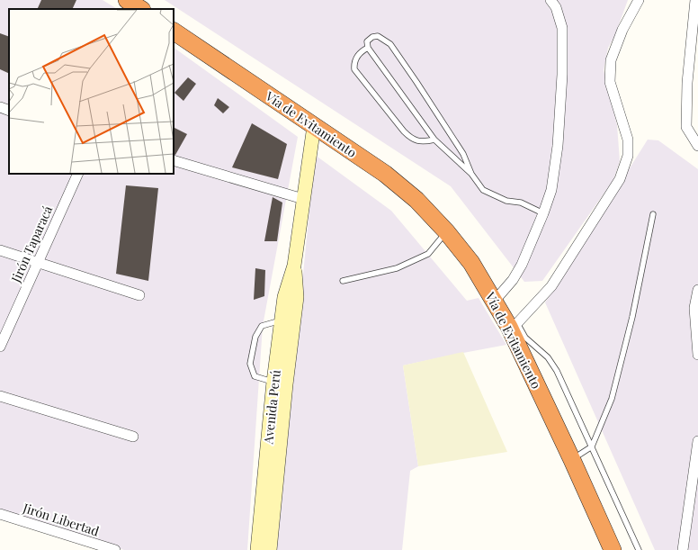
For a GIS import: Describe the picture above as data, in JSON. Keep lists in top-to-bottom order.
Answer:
{
  "streets": {
    "highway": ["Vía de Evitamiento"],
    "main road": ["Avenida Perú"],
    "street": ["Jirón Taparacá", "Jirón Libertad"]
  },
  "crossings": [
    ["Vía de Evitamiento", "Avenida Perú"]
  ]
}
